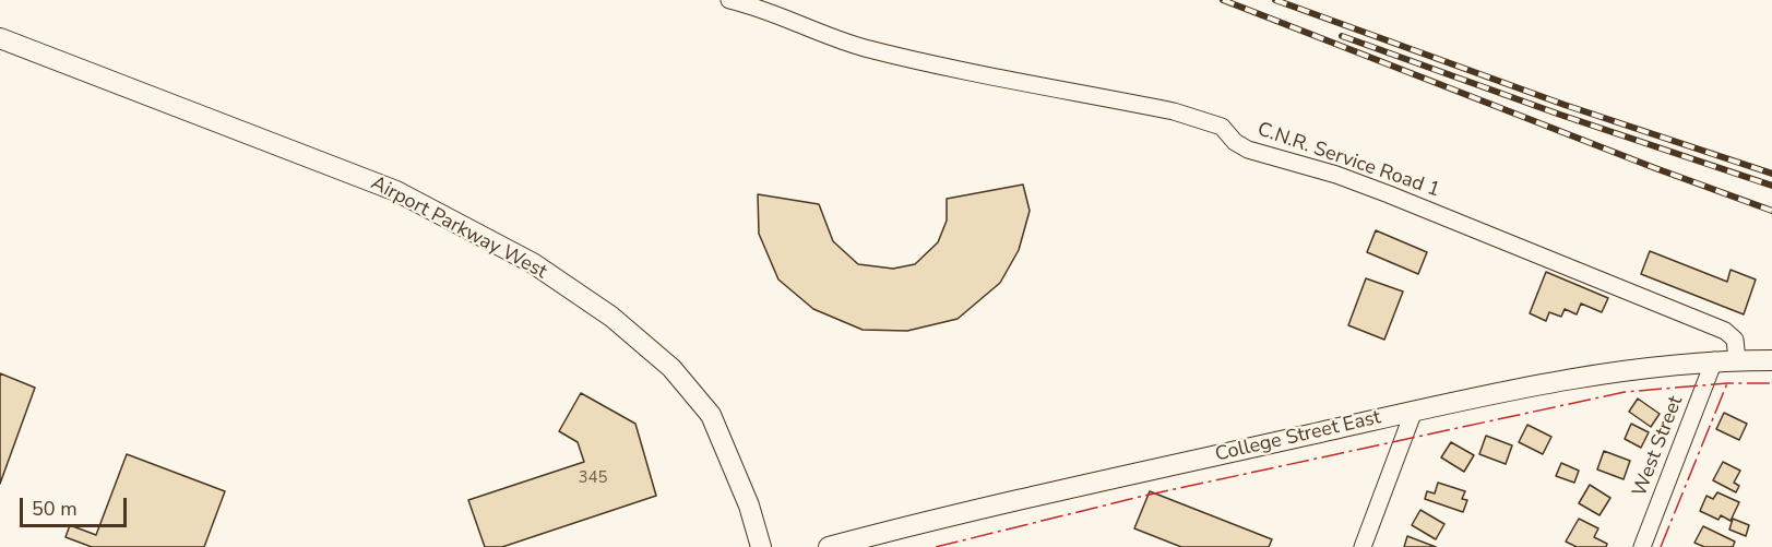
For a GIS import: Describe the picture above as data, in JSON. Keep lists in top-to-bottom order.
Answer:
{
  "streets": {
    "main road": ["Airport Parkway West", "College Street East"],
    "street": ["C.N.R. Service Road 1", "West Street"]
  },
  "crossings": [
    ["C.N.R. Service Road 1", "College Street East"],
    ["College Street East", "West Street"]
  ],
  "house_numbers": ["345"],
  "scale_bar": "50 m"
}
